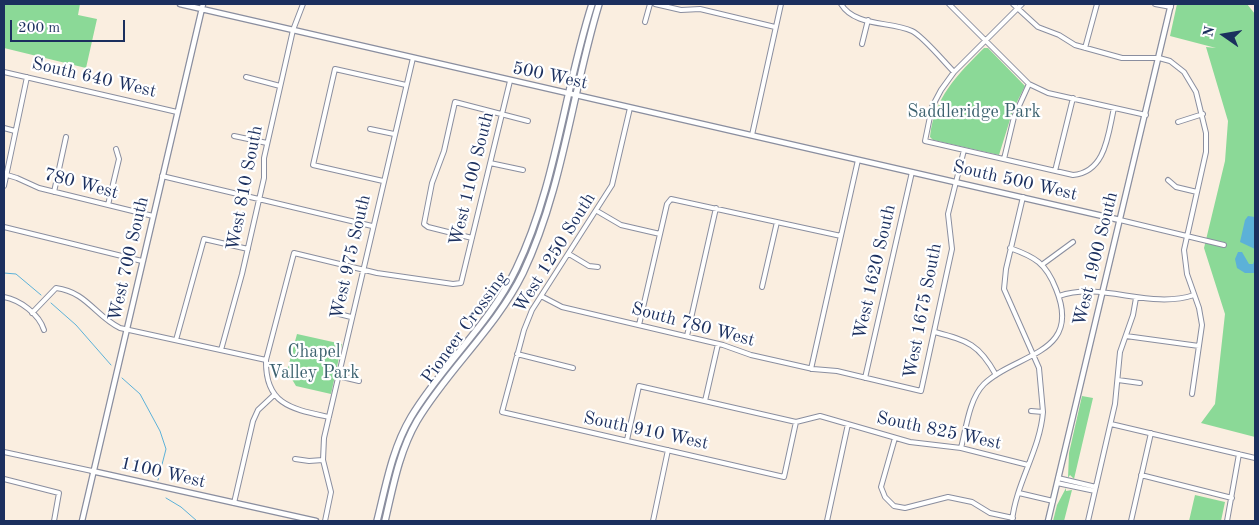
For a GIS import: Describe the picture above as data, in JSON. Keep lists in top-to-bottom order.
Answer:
{
  "streets": {
    "highway": ["Pioneer Crossing"],
    "street": [
      "500 West",
      "South 640 West",
      "West 1100 South",
      "South 500 West",
      "780 West",
      "West 810 South",
      "West 1250 South",
      "West 975 South",
      "West 700 South",
      "West 1900 South",
      "West 1620 South",
      "West 1675 South",
      "South 780 West",
      "South 910 West",
      "South 825 West",
      "1100 West"
    ]
  },
  "crossings": [
    ["500 West", "West 1100 South"],
    ["500 West", "South 500 West"],
    ["500 West", "West 810 South"],
    ["500 West", "West 1250 South"],
    ["500 West", "West 975 South"],
    ["500 West", "Pioneer Crossing"],
    ["South 640 West", "West 700 South"],
    ["West 1100 South", "West 975 South"],
    ["South 500 West", "West 1900 South"],
    ["South 500 West", "West 1620 South"],
    ["South 500 West", "West 1675 South"],
    ["780 West", "West 700 South"],
    ["West 1250 South", "South 780 West"],
    ["West 1250 South", "South 910 West"],
    ["West 700 South", "1100 West"],
    ["West 1620 South", "South 780 West"],
    ["West 1675 South", "South 780 West"],
    ["South 910 West", "South 825 West"]
  ],
  "parks": ["Saddleridge Park", "Chapel Valley Park"],
  "scale_bar": "200 m",
  "north": "left"
}
